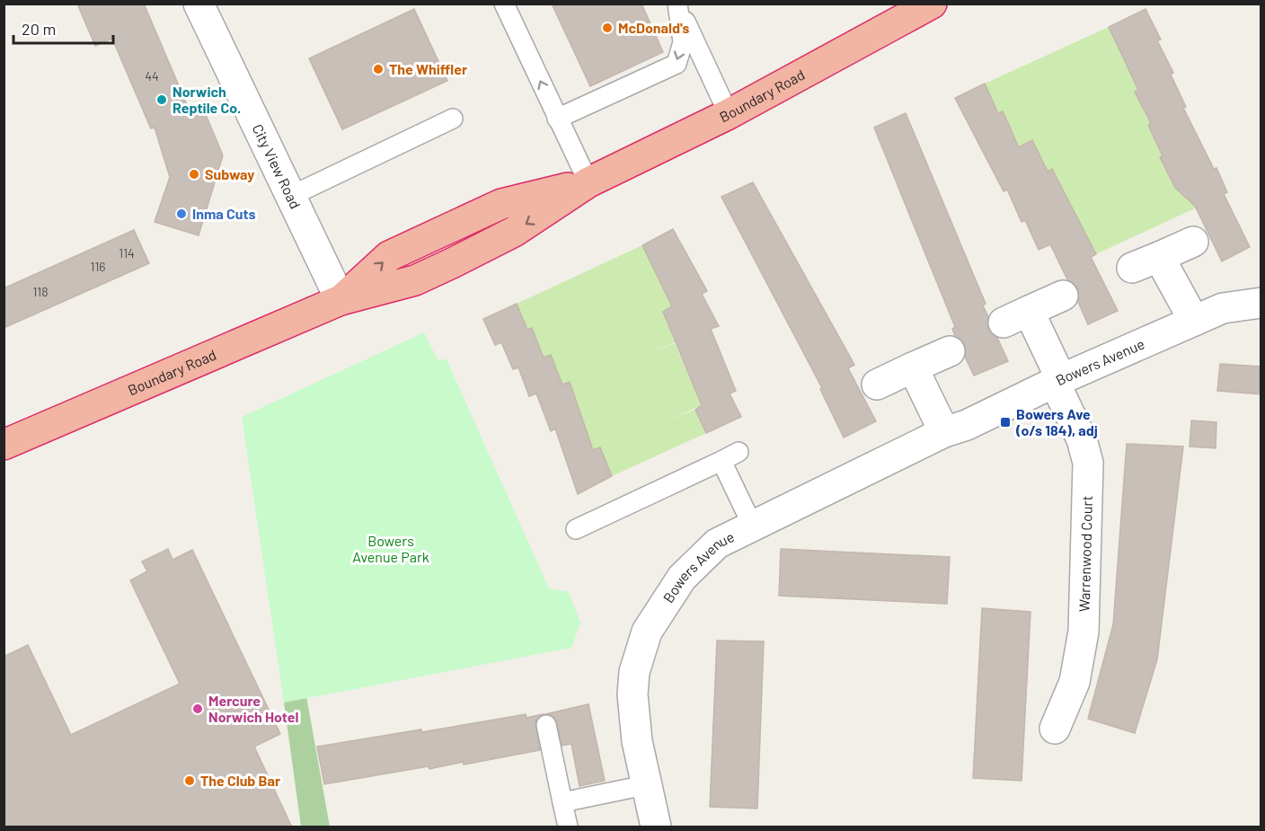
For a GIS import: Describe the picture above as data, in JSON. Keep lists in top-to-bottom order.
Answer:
{
  "streets": {
    "highway": ["Boundary Road"],
    "street": ["City View Road", "Bowers Avenue", "Warrenwood Court"]
  },
  "crossings": [
    ["Boundary Road", "City View Road"],
    ["Bowers Avenue", "Warrenwood Court"]
  ],
  "parks": ["Bowers Avenue Park"],
  "places": {
    "other": [
      "McDonald's",
      "The Whiffler",
      "Norwich Reptile Co.",
      "Subway",
      "Inma Cuts",
      "Mercure Norwich Hotel",
      "The Club Bar"
    ],
    "transit": ["Bowers Ave (o/s 184), adj"]
  },
  "house_numbers": [
    "44",
    "114",
    "116",
    "118"
  ],
  "scale_bar": "20 m"
}
